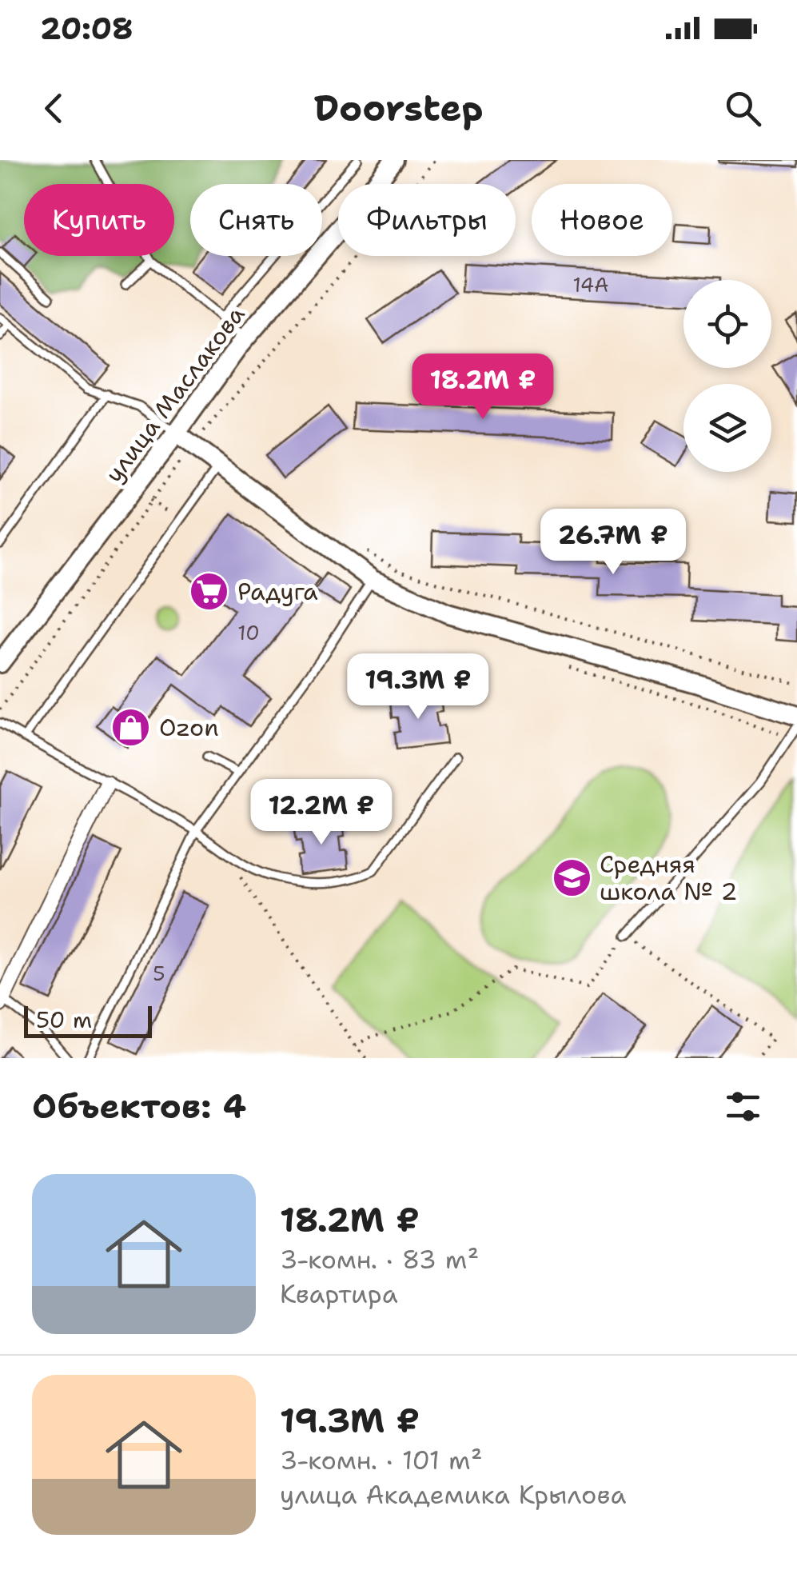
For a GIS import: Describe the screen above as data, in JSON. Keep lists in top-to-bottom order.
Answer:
{
  "streets": {
    "street": ["улица Маслакова"]
  },
  "places": {
    "supermarket": ["Радуга"],
    "shop": ["Ozon"],
    "school or university": ["Средняя школа № 2"]
  },
  "house_numbers": ["14А", "10", "5"],
  "scale_bar": "50 m",
  "page": {
    "status": "20:08",
    "header": "Doorstep",
    "chip": [
      "Купить",
      "Снять",
      "Фильтры",
      "Новое"
    ],
    "price": [
      "18.2M ₽",
      "26.7M ₽",
      "19.3M ₽",
      "12.2M ₽"
    ],
    "scale": "50 m",
    "heading": "Объектов: 4",
    "list": [
      {
        "name": "18.2M ₽",
        "note": "3-комн. · 83 m² · Квартира"
      },
      {
        "name": "19.3M ₽",
        "note": "3-комн. · 101 m² · улица Академика Крылова"
      }
    ]
  }
}
